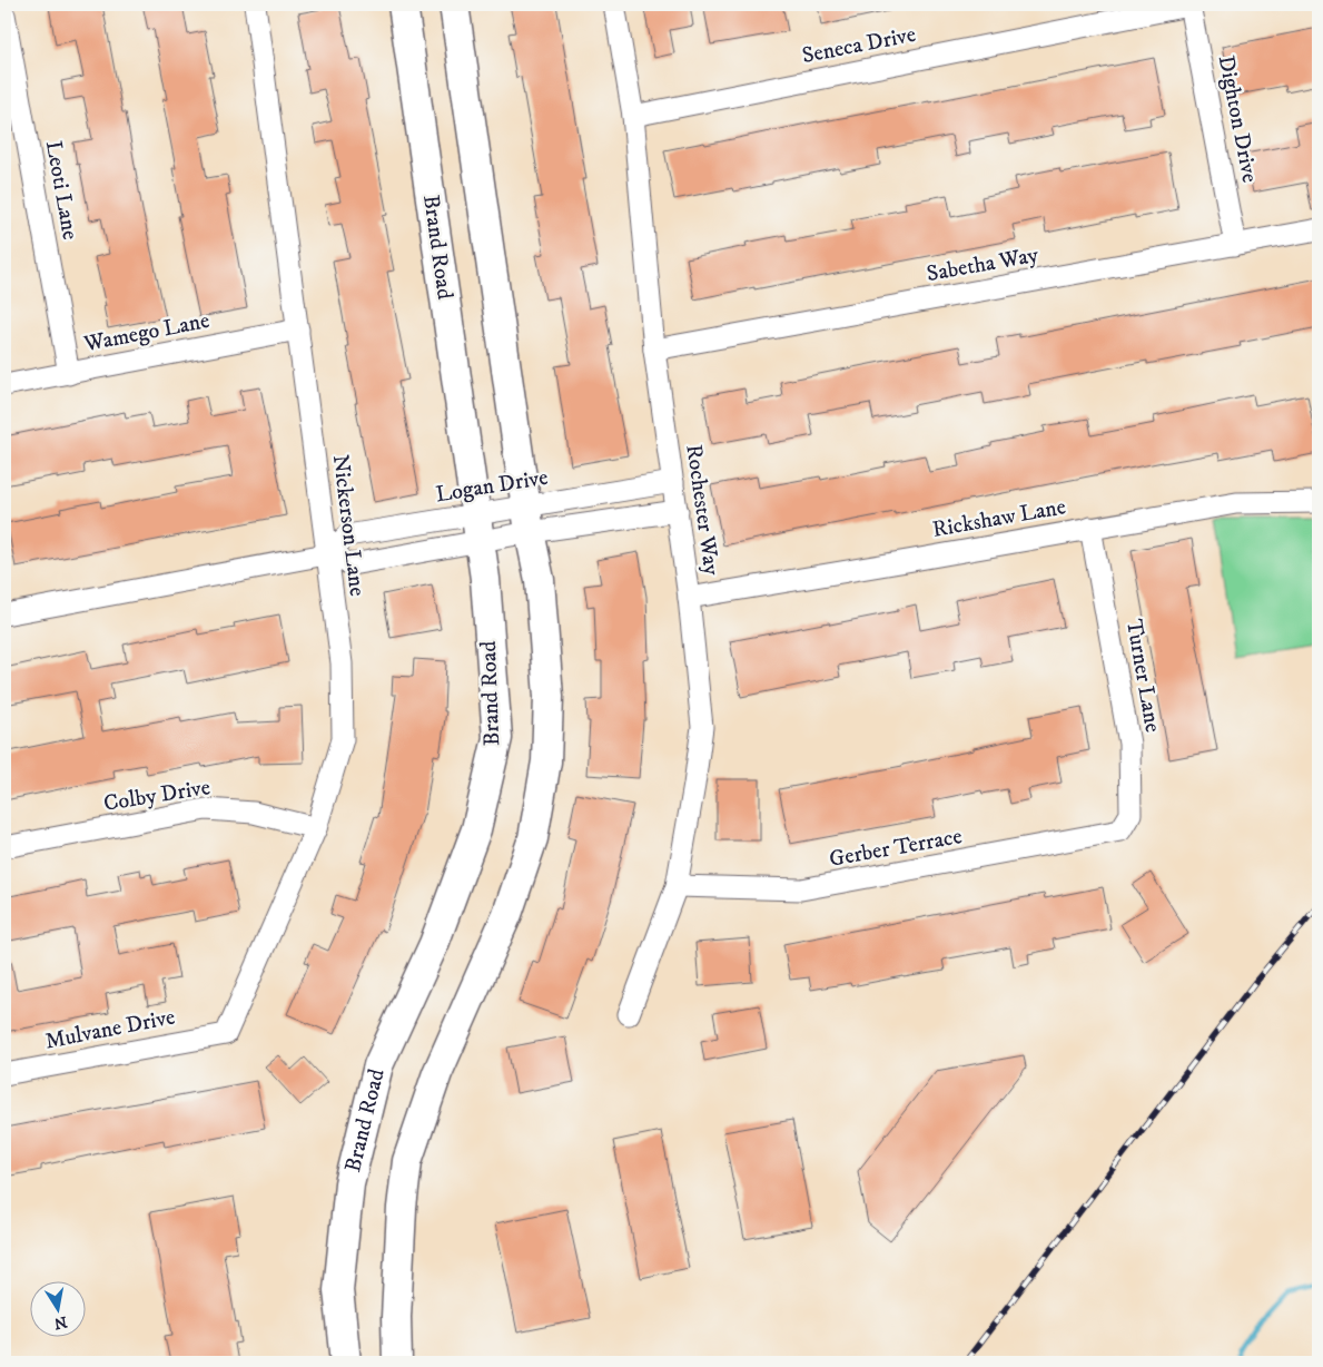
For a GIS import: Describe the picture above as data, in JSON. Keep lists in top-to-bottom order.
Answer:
{
  "streets": {
    "main road": ["Brand Road"],
    "street": [
      "Seneca Drive",
      "Dighton Drive",
      "Leoti Lane",
      "Sabetha Way",
      "Wamego Lane",
      "Logan Drive",
      "Rochester Way",
      "Rickshaw Lane",
      "Nickerson Lane",
      "Turner Lane",
      "Colby Drive",
      "Gerber Terrace",
      "Mulvane Drive"
    ]
  },
  "crossings": [
    ["Seneca Drive", "Dighton Drive"],
    ["Seneca Drive", "Rochester Way"],
    ["Dighton Drive", "Sabetha Way"],
    ["Leoti Lane", "Wamego Lane"],
    ["Brand Road", "Logan Drive"],
    ["Sabetha Way", "Rochester Way"],
    ["Wamego Lane", "Nickerson Lane"],
    ["Logan Drive", "Rochester Way"],
    ["Logan Drive", "Nickerson Lane"],
    ["Rochester Way", "Rickshaw Lane"],
    ["Rochester Way", "Gerber Terrace"],
    ["Rickshaw Lane", "Turner Lane"],
    ["Nickerson Lane", "Colby Drive"],
    ["Nickerson Lane", "Mulvane Drive"],
    ["Turner Lane", "Gerber Terrace"]
  ],
  "north": "bottom"
}
